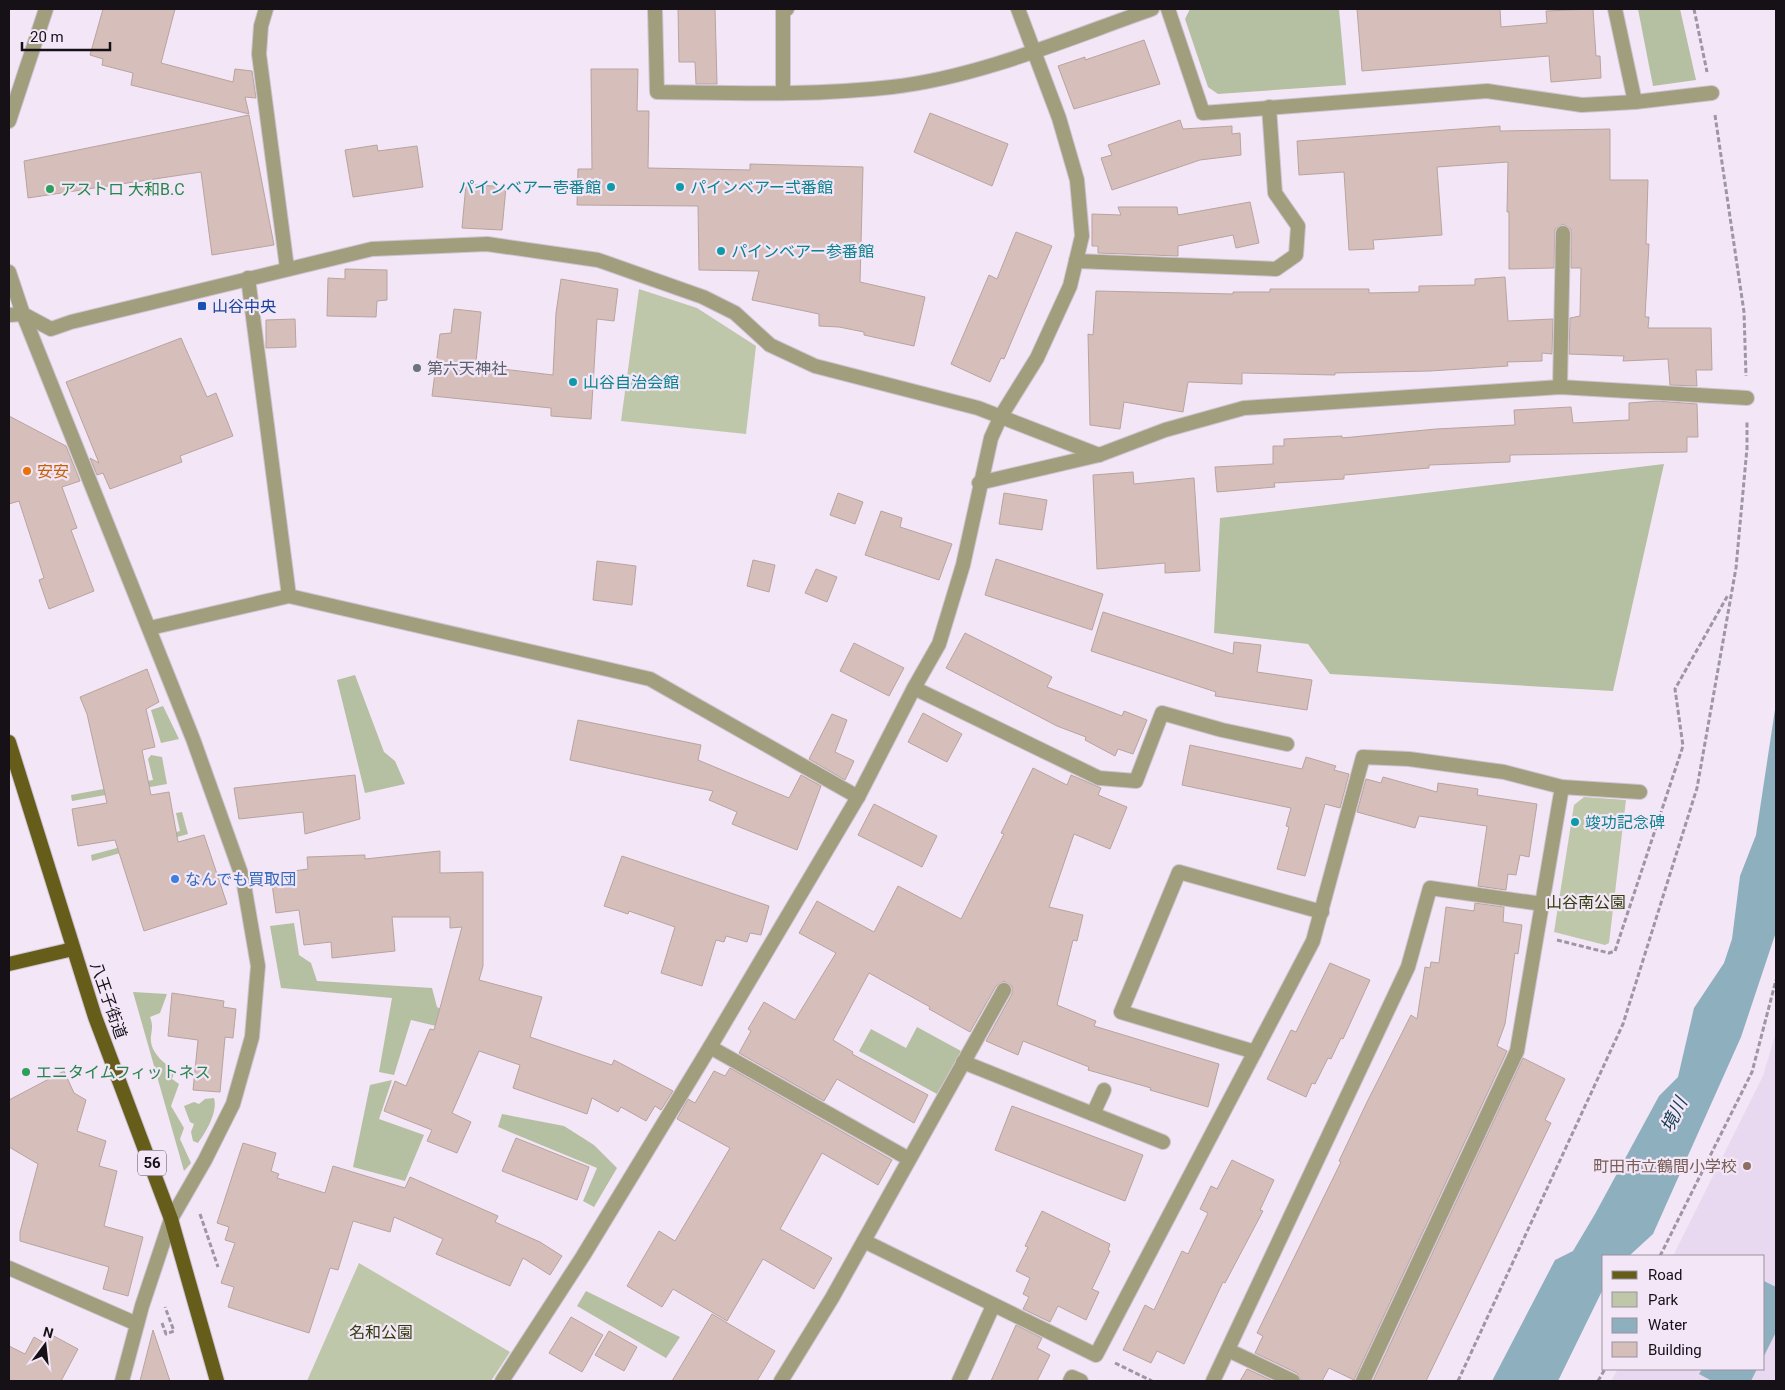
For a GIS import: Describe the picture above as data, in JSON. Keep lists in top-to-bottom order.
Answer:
{
  "streets": {
    "main road": ["八王子街道", "56"]
  },
  "water": ["境川"],
  "parks": ["山谷南公園", "名和公園"],
  "places": {
    "other": [
      "パインベアー壱番館",
      "パインベアー弍番館",
      "アストロ 大和B.C",
      "パインベアー参番館",
      "第六天神社",
      "山谷自治会館",
      "安安",
      "竣功記念碑",
      "なんでも買取団",
      "エニタイムフィットネス",
      "町田市立鶴間小学校"
    ],
    "transit": ["山谷中央"]
  },
  "legend": [
    "Road",
    "Park",
    "Water",
    "Building"
  ],
  "scale_bar": "20 m",
  "north": "top"
}
